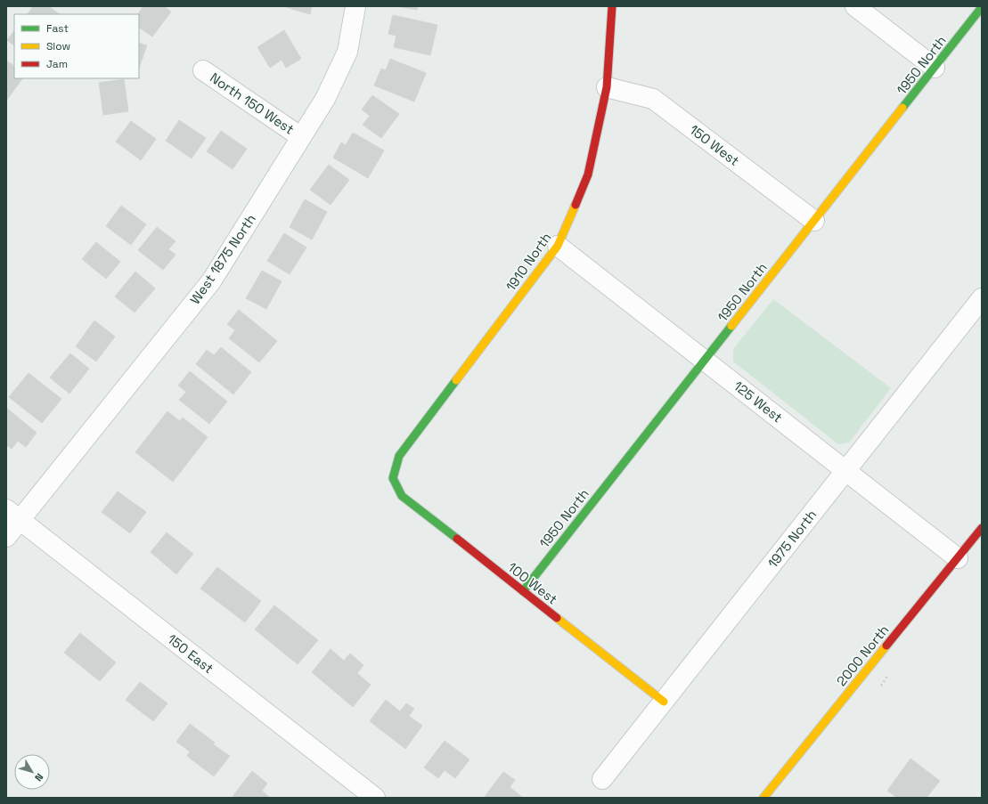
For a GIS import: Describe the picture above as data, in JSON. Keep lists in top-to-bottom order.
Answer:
{
  "streets": {
    "street": [
      "1950 North",
      "North 150 West",
      "150 West",
      "West 1875 North",
      "1910 North",
      "125 West",
      "1975 North",
      "100 West",
      "150 East",
      "2000 North"
    ]
  },
  "crossings": [
    ["1950 North", "150 West"],
    ["1950 North", "125 West"],
    ["1950 North", "100 West"],
    ["North 150 West", "West 1875 North"],
    ["150 West", "1910 North"],
    ["West 1875 North", "150 East"],
    ["1910 North", "125 West"],
    ["1910 North", "100 West"],
    ["125 West", "1975 North"],
    ["125 West", "2000 North"],
    ["1975 North", "100 West"]
  ],
  "legend": ["Fast", "Slow", "Jam"],
  "north": "bottom right"
}
